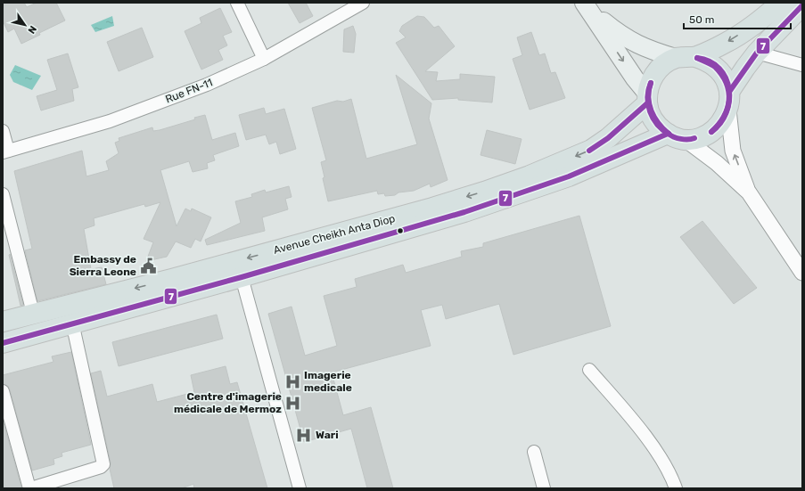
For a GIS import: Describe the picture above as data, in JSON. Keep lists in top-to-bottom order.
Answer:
{
  "streets": {
    "main road": ["Avenue Cheikh Anta Diop"],
    "street": ["Rue FN-11"]
  },
  "places": {
    "public building": ["Embassy de Sierra Leone"],
    "hospital": ["Imagerie medicale", "Centre d'imagerie médicale de Mermoz", "Wari"]
  },
  "lines": ["transit line 7"],
  "scale_bar": "50 m",
  "north": "bottom right"
}
